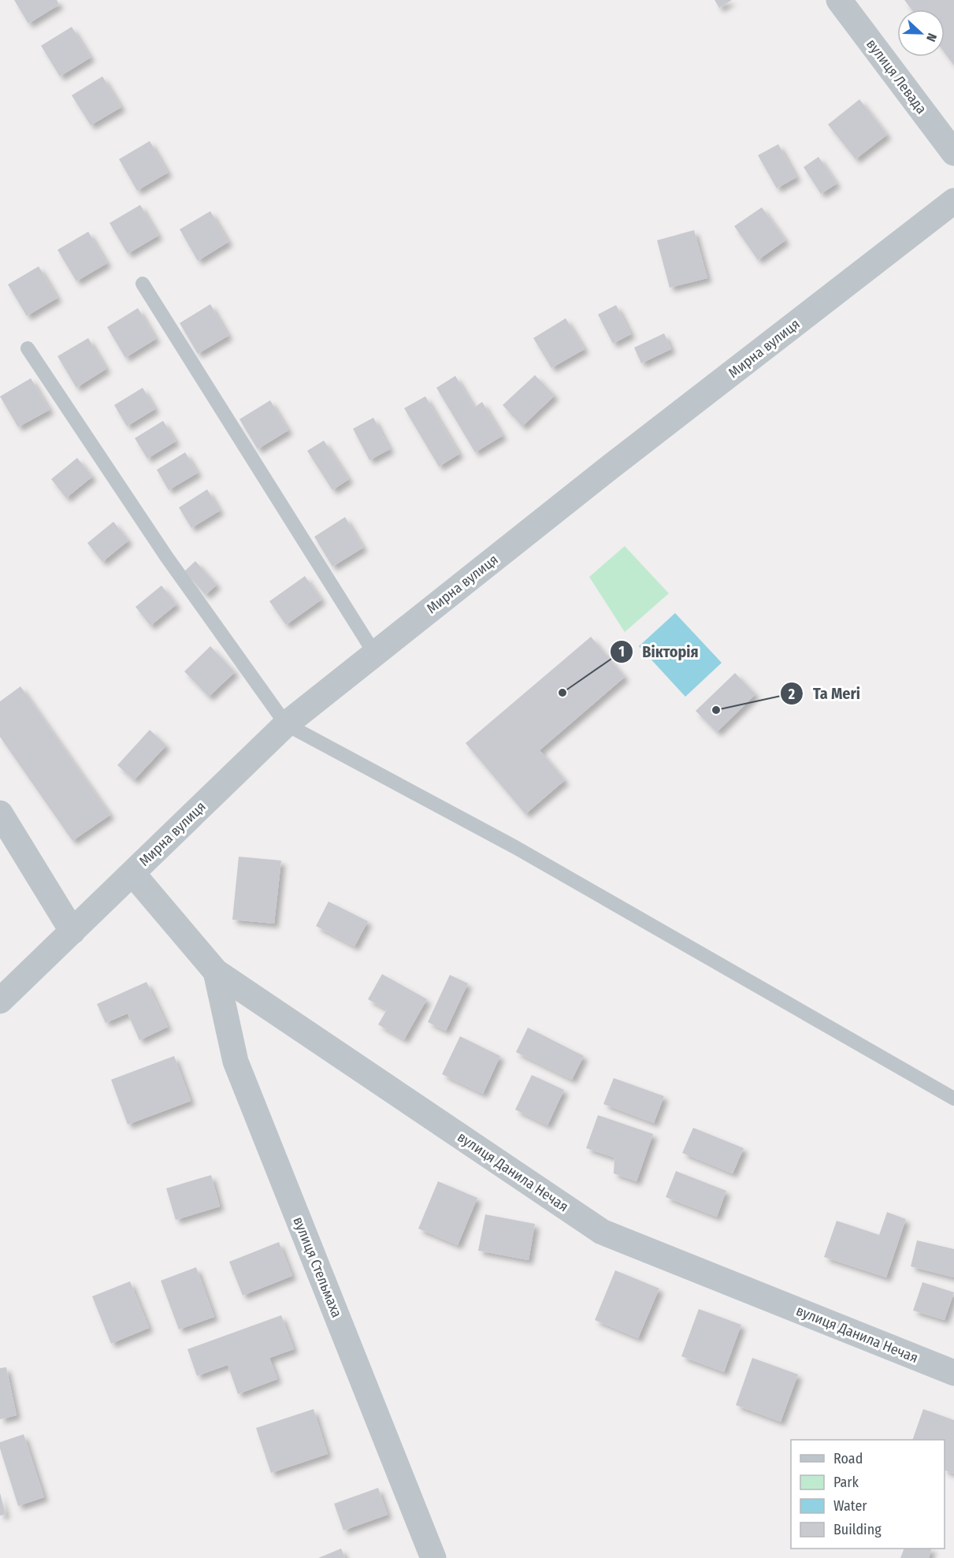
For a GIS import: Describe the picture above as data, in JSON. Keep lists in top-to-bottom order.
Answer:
{
  "streets": {
    "street": [
      "вулиця Левада",
      "Мирна вулиця",
      "вулиця Данила Нечая",
      "вулиця Стельмаха"
    ]
  },
  "crossings": [
    ["Мирна вулиця", "вулиця Данила Нечая"],
    ["вулиця Данила Нечая", "вулиця Стельмаха"]
  ],
  "places": ["Вікторія", "Ta Meri"],
  "legend": [
    "Road",
    "Park",
    "Water",
    "Building"
  ],
  "north": "right"
}
